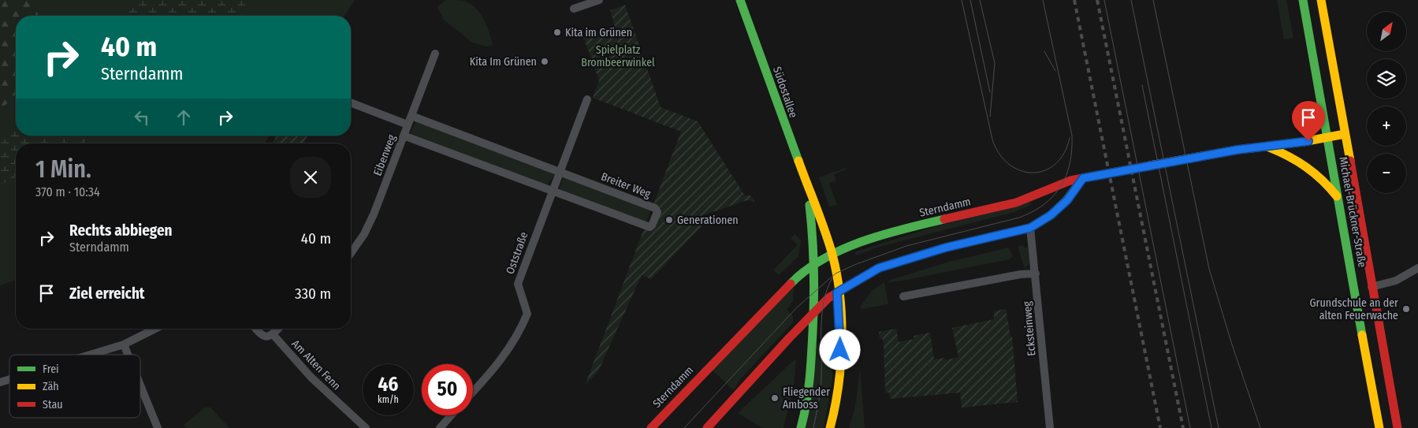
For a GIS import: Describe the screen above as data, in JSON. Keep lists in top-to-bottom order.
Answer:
{
  "streets": {
    "main road": ["Südostallee", "Sterndamm", "Michael-Brückner-Straße"],
    "street": [
      "Eibenweg",
      "Breiter Weg",
      "Oststraße",
      "Ecksteinweg",
      "Am Alten Fenn"
    ]
  },
  "crossings": [
    ["Südostallee", "Sterndamm"],
    ["Eibenweg", "Breiter Weg"],
    ["Breiter Weg", "Oststraße"],
    ["Sterndamm", "Michael-Brückner-Straße"]
  ],
  "parks": ["Spielplatz Brombeerwinkel"],
  "places": [
    "Kita im Grünen",
    "Kita Im Grünen",
    "Generationen",
    "Grundschule an der alten Feuerwache",
    "Fliegender Amboss"
  ],
  "legend": ["Frei", "Zäh", "Stau"],
  "north": "top right",
  "page": {
    "map_buttons": ["+", "−"],
    "turn": ["40 m", "Sterndamm"],
    "heading": ["1 Min.", "370 m · 10:34"],
    "list": [
      {
        "name": "Rechts abbiegen",
        "note": "Sterndamm",
        "value": "40 m"
      },
      {
        "name": "Ziel erreicht",
        "value": "330 m"
      }
    ],
    "speed": "46 km/h",
    "limit": "50"
  }
}
